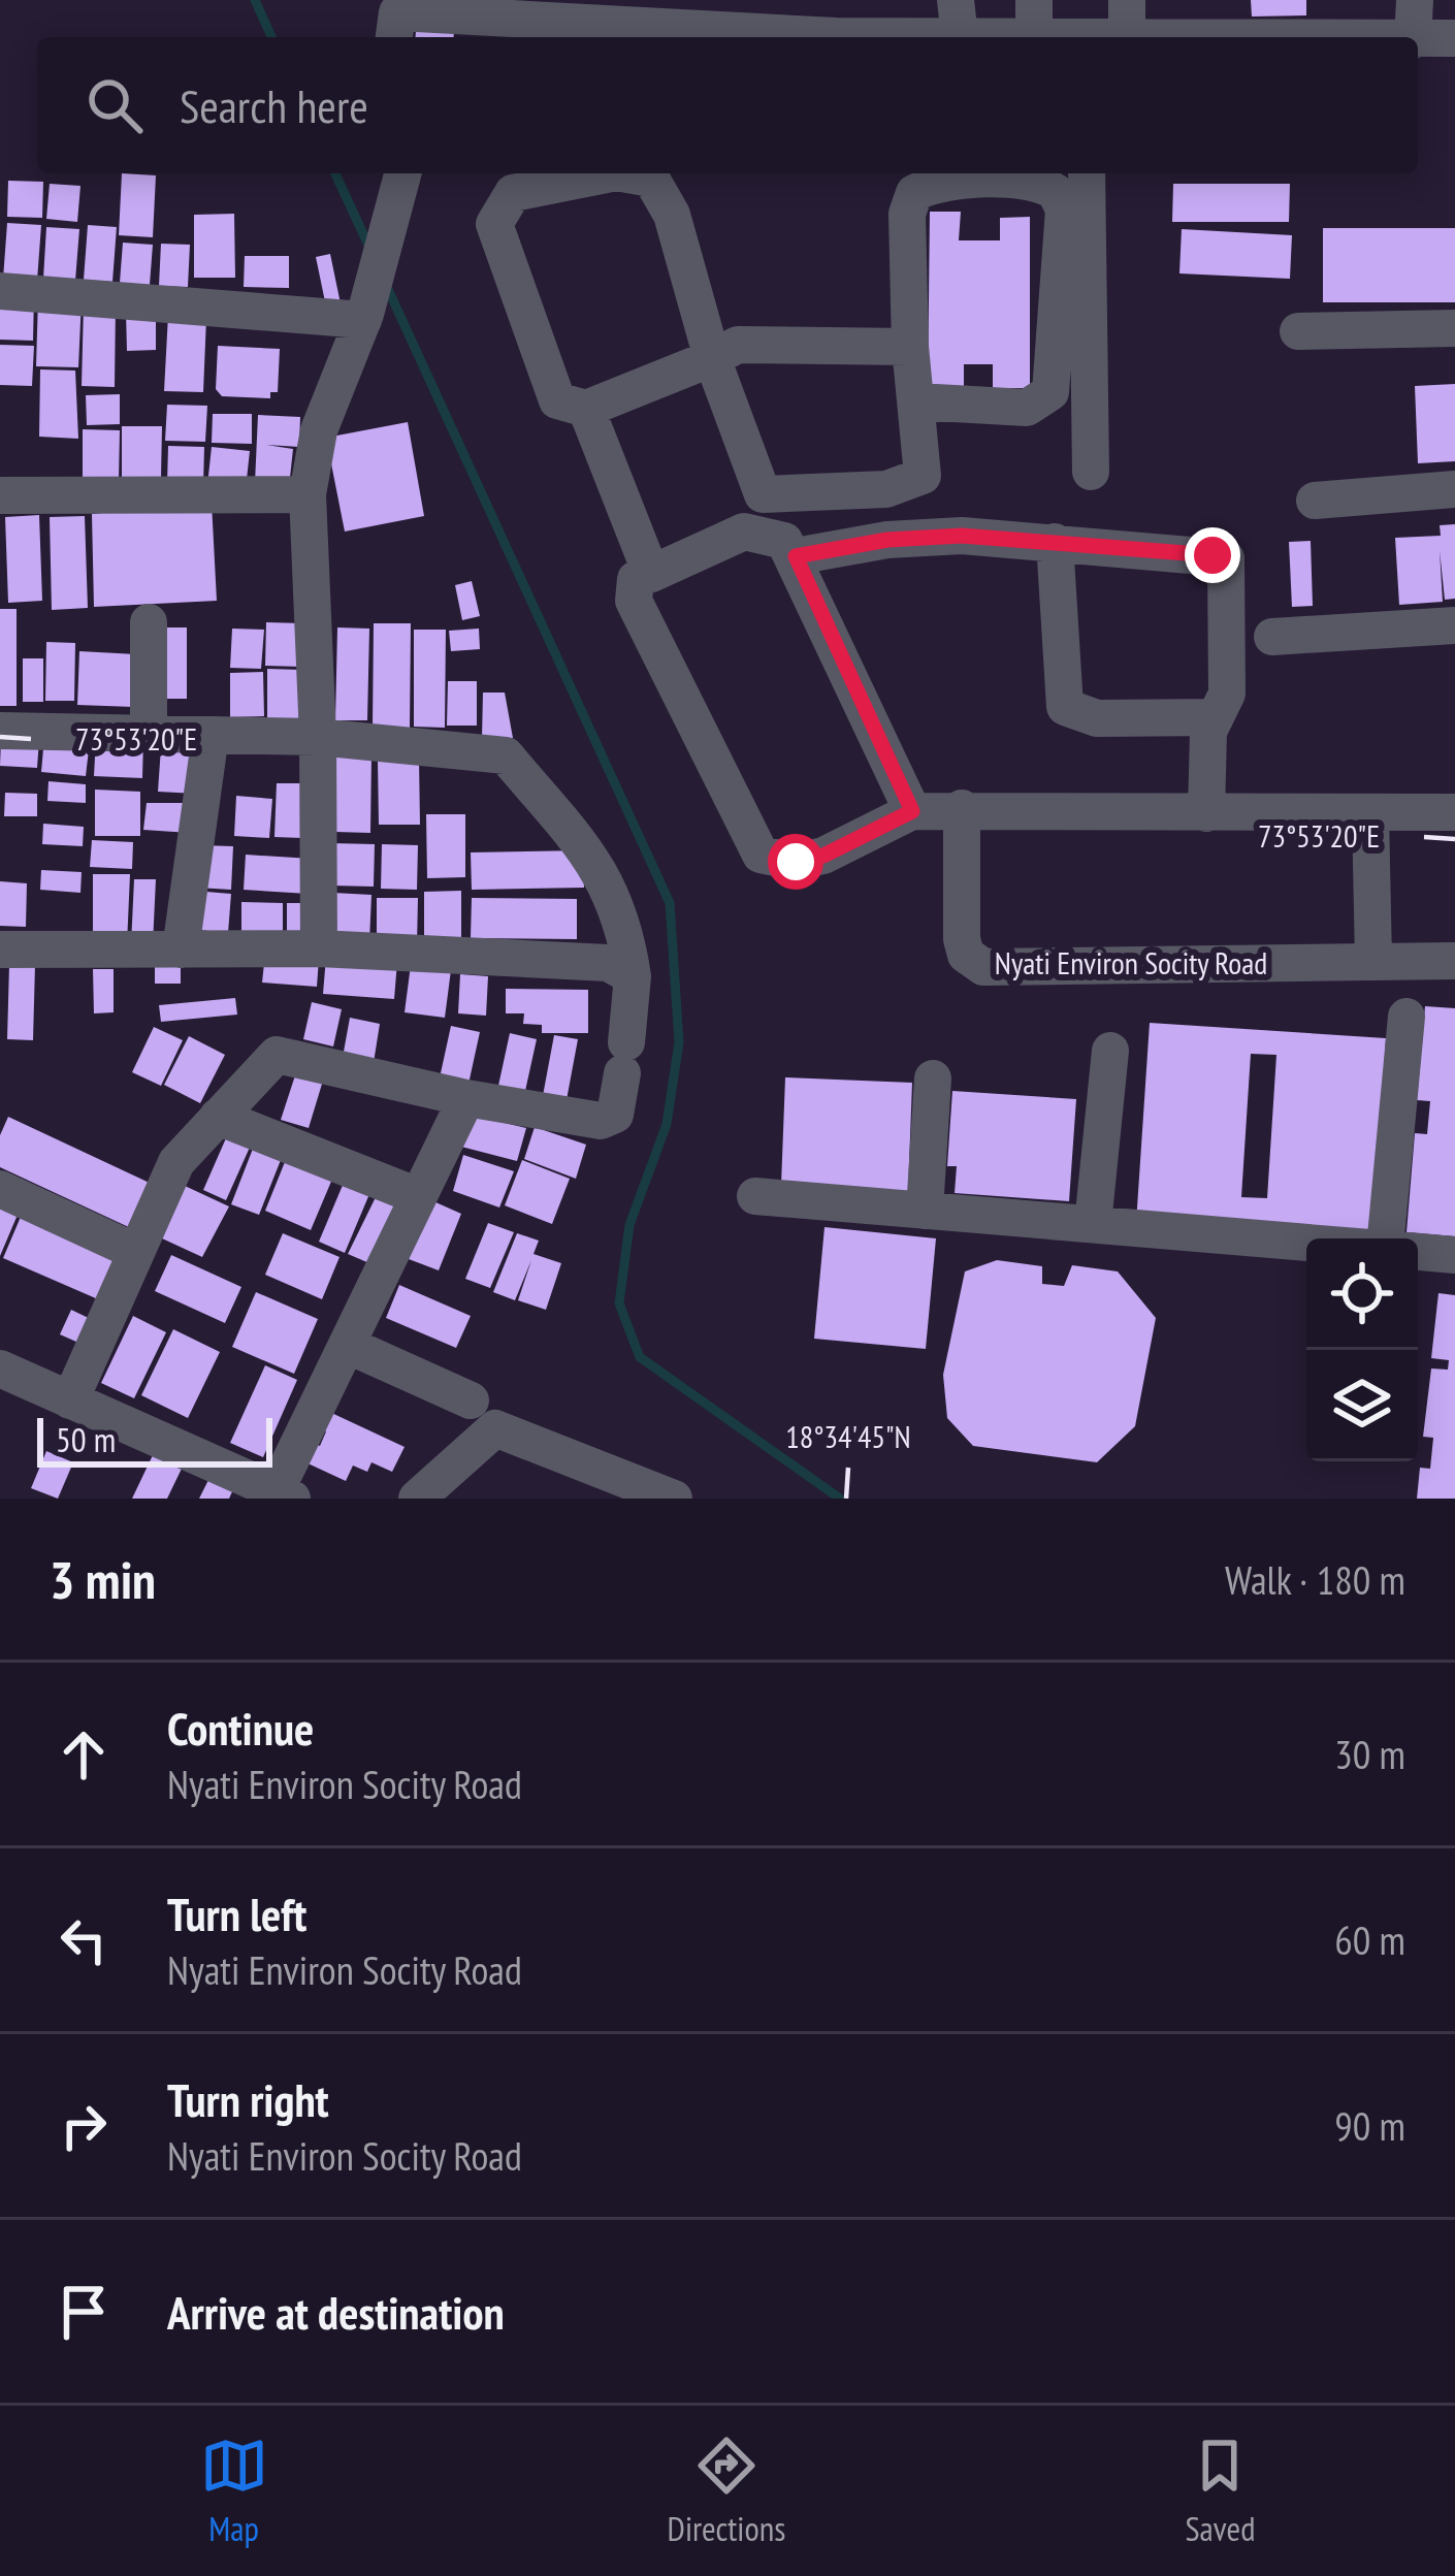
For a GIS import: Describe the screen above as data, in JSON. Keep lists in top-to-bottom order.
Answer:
{
  "streets": {
    "street": ["Nyati Environ Socity Road"]
  },
  "scale_bar": "50 m",
  "page": {
    "search": "Search here",
    "scale": "50 m",
    "heading": ["3 min", "Walk · 180 m"],
    "list": [
      ["Continue", "Nyati Environ Socity Road", "30 m"],
      ["Turn left", "Nyati Environ Socity Road", "60 m"],
      ["Turn right", "Nyati Environ Socity Road", "90 m"],
      "Arrive at destination"
    ],
    "nav": ["Map", "Directions", "Saved"]
  },
  "coordinates": ["73°53'20\"E", "18°34'45\"N"]
}
